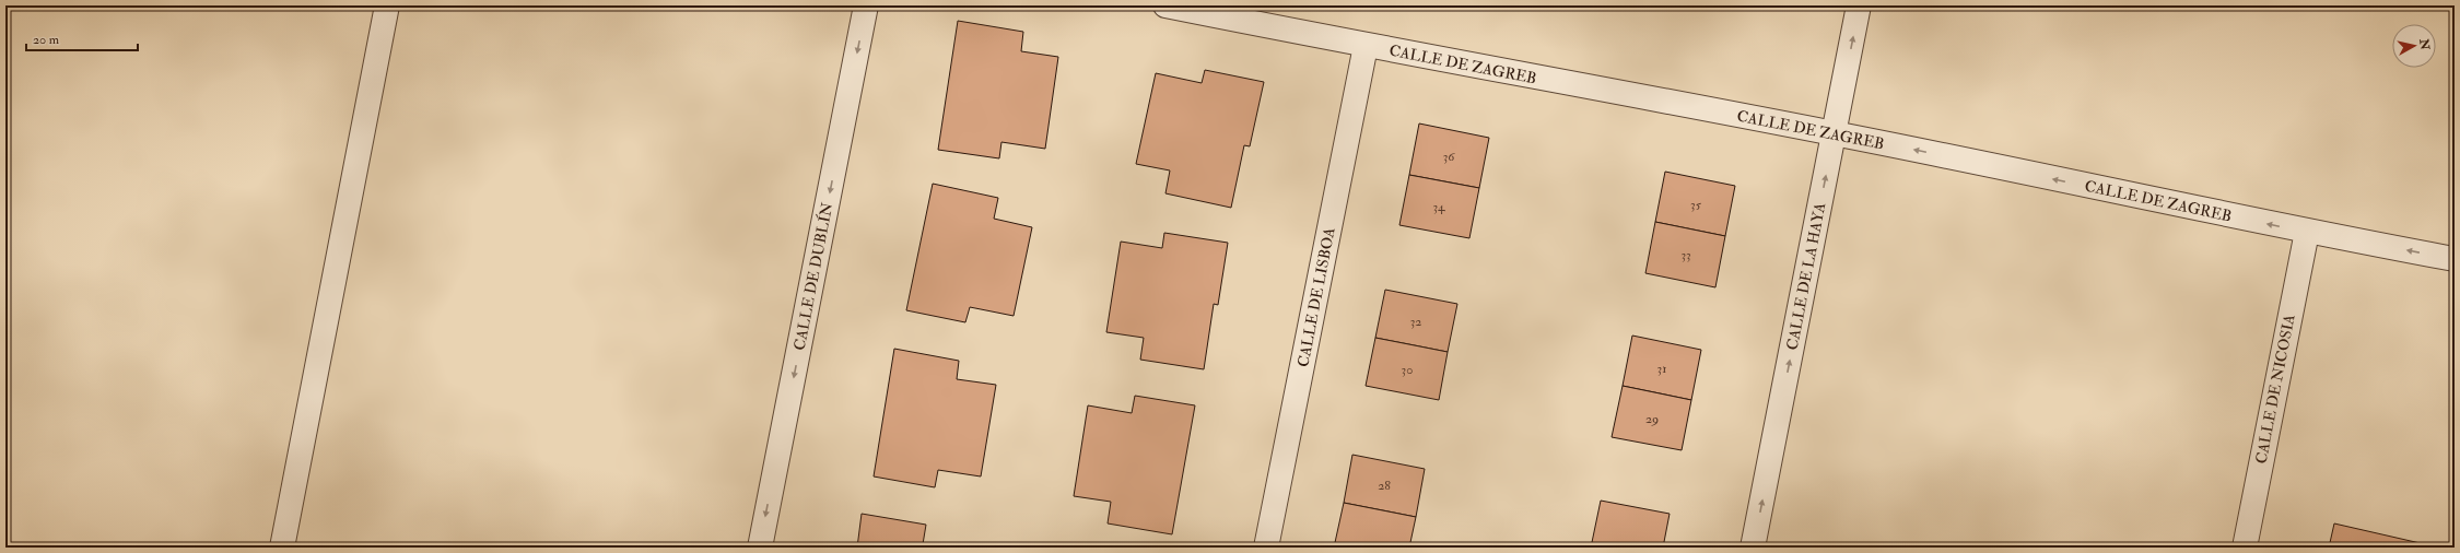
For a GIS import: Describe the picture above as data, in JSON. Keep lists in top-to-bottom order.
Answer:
{
  "streets": {
    "street": [
      "CALLE DE ZAGREB",
      "CALLE DE DUBLÍN",
      "CALLE DE LA HAYA",
      "CALLE DE LISBOA",
      "CALLE DE NICOSIA"
    ]
  },
  "crossings": [
    ["CALLE DE ZAGREB", "CALLE DE LA HAYA"],
    ["CALLE DE ZAGREB", "CALLE DE LISBOA"],
    ["CALLE DE ZAGREB", "CALLE DE NICOSIA"]
  ],
  "one_way": ["CALLE DE ZAGREB", "CALLE DE DUBLÍN", "CALLE DE LA HAYA"],
  "house_numbers": [
    "36",
    "35",
    "34",
    "33",
    "32",
    "31",
    "30",
    "29",
    "28"
  ],
  "scale_bar": "20 m",
  "north": "right"
}
